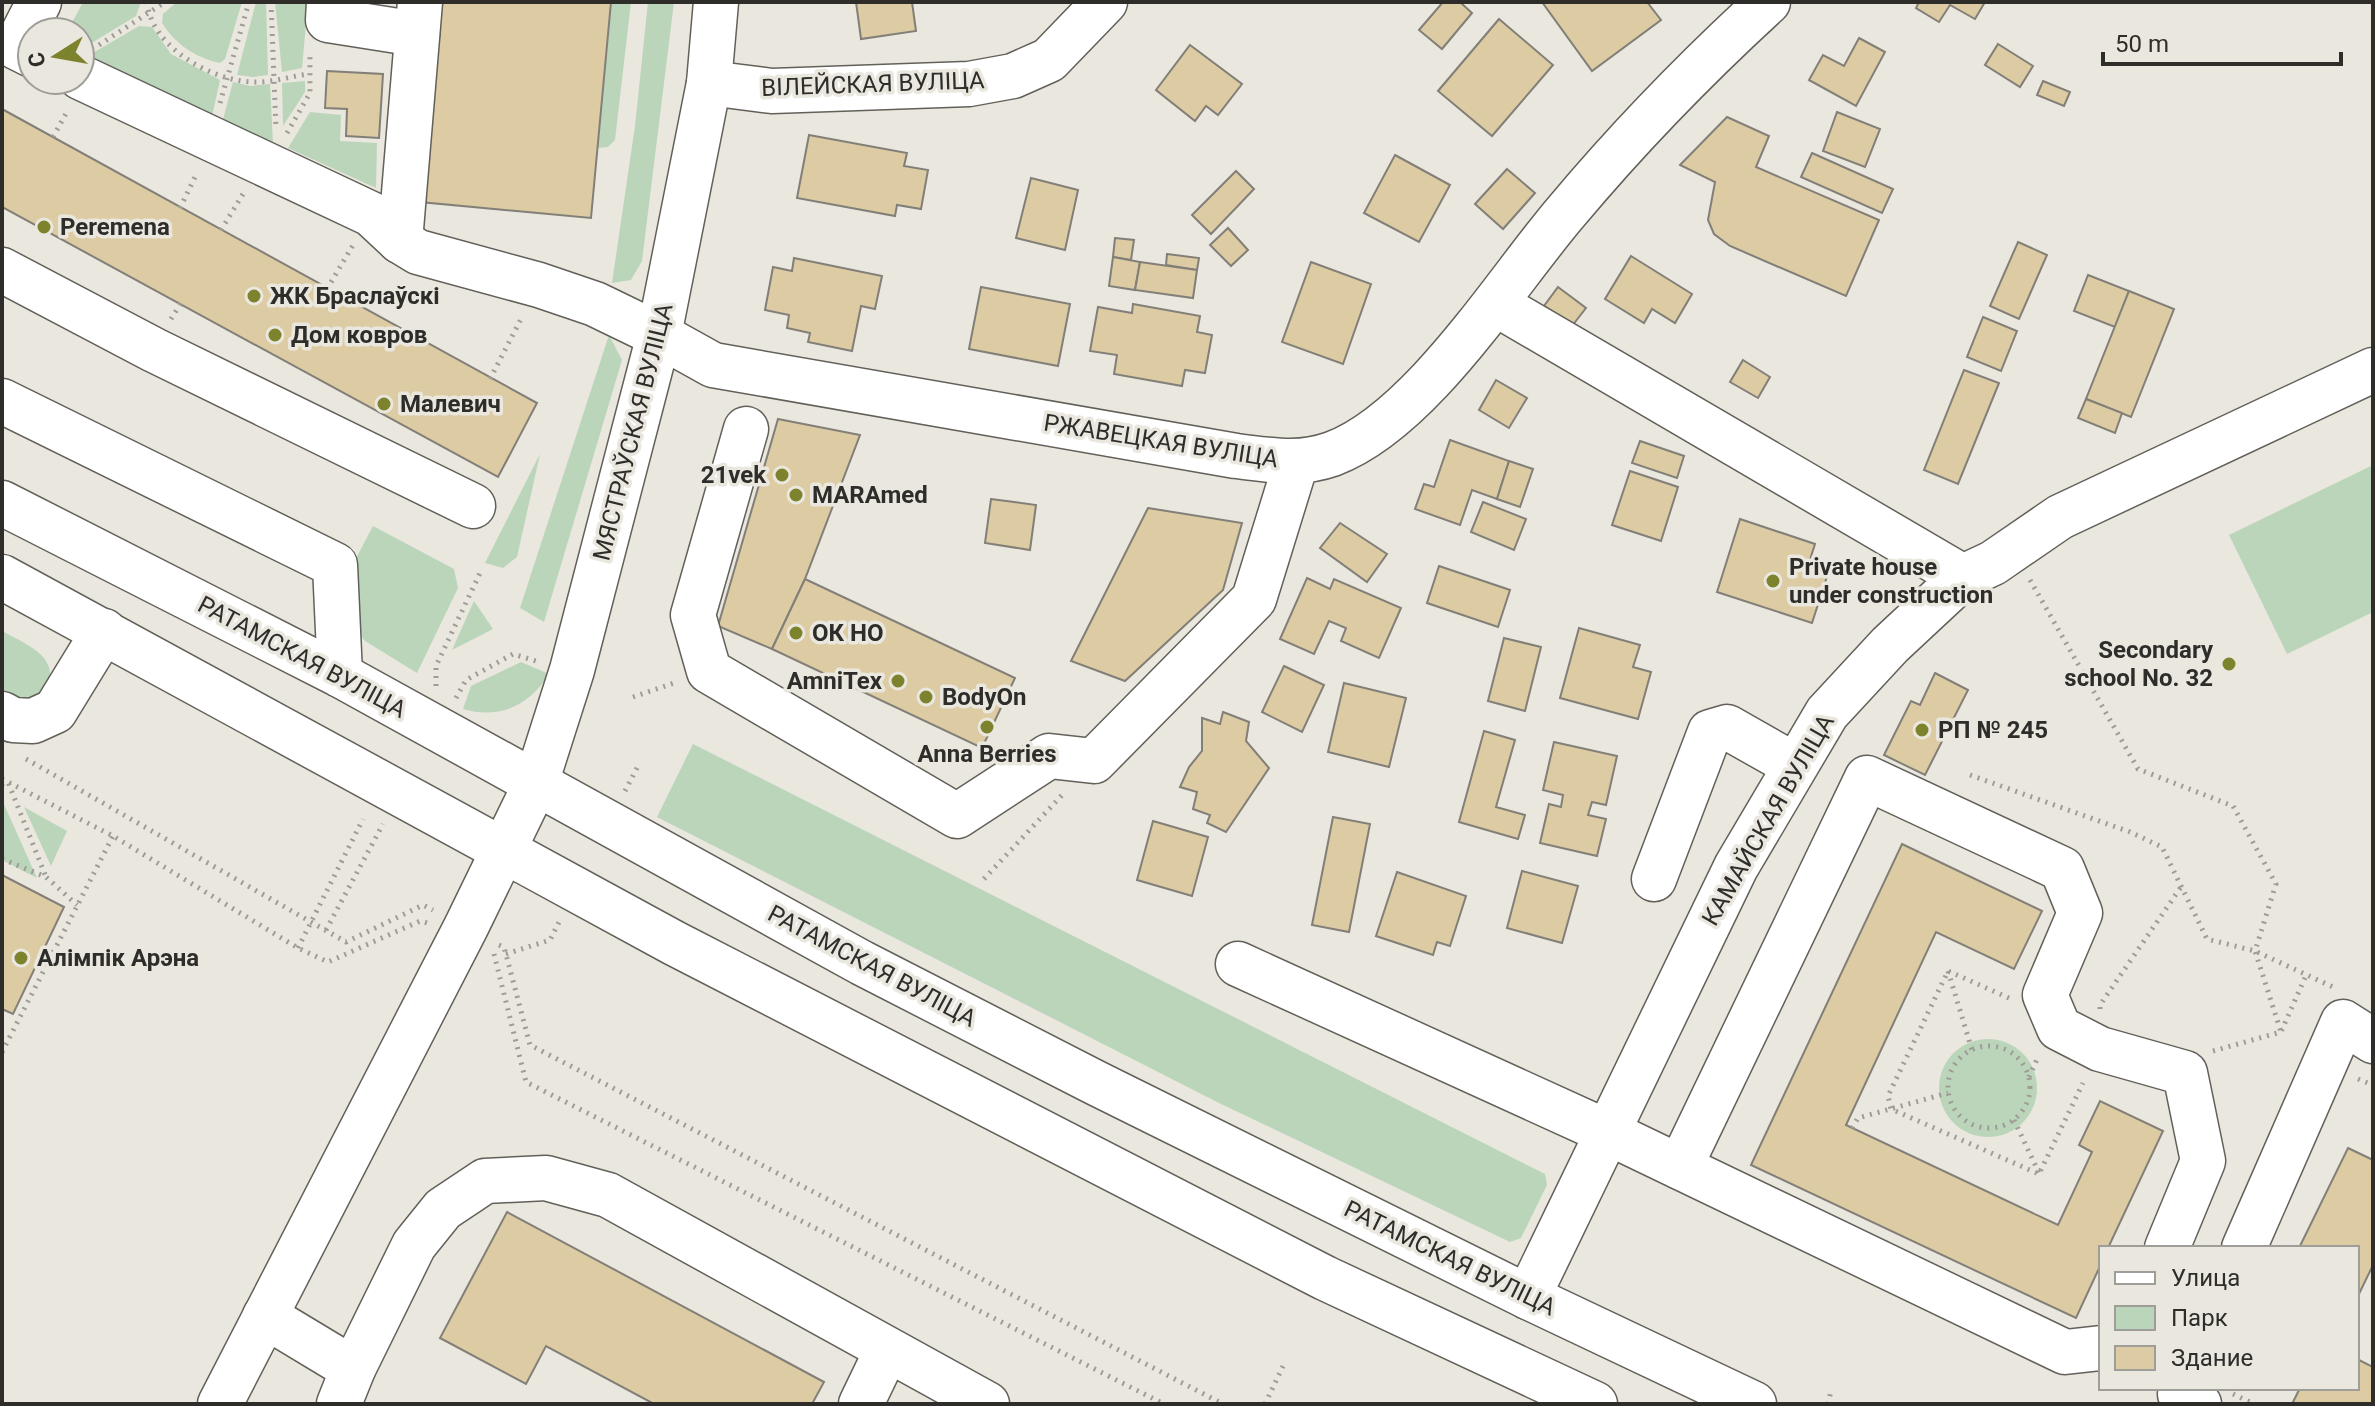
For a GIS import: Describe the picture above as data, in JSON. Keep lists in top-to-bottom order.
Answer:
{
  "streets": {
    "main road": [
      "ВІЛЕЙСКАЯ ВУЛІЦА",
      "МЯСТРАЎСКАЯ ВУЛІЦА",
      "РЖАВЕЦКАЯ ВУЛІЦА",
      "РАТАМСКАЯ ВУЛІЦА",
      "КАМАЙСКАЯ ВУЛІЦА"
    ]
  },
  "crossings": [
    ["ВІЛЕЙСКАЯ ВУЛІЦА", "МЯСТРАЎСКАЯ ВУЛІЦА"],
    ["МЯСТРАЎСКАЯ ВУЛІЦА", "РЖАВЕЦКАЯ ВУЛІЦА"],
    ["МЯСТРАЎСКАЯ ВУЛІЦА", "РАТАМСКАЯ ВУЛІЦА"],
    ["РАТАМСКАЯ ВУЛІЦА", "КАМАЙСКАЯ ВУЛІЦА"]
  ],
  "places": [
    "Peremena",
    "ЖК Браслаўскі",
    "Дом ковров",
    "Малевич",
    "21vek",
    "MARAmed",
    "Private house under construction",
    "ОК НО",
    "Secondary school No. 32",
    "AmniTex",
    "BodyOn",
    "Anna Berries",
    "РП № 245",
    "Алімпік Арэна"
  ],
  "legend": ["Улица", "Парк", "Здание"],
  "scale_bar": "50 m",
  "north": "left"
}
